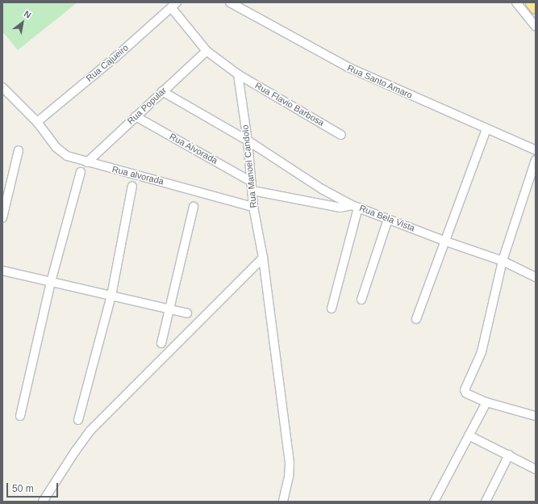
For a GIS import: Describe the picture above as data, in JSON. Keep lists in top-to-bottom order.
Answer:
{
  "streets": {
    "street": [
      "Rua Cajueiro",
      "Rua Santo Amaro",
      "Rua Flavio Barbosa",
      "Rua Popular",
      "Rua Alvorada",
      "Rua Manoel Candolo",
      "Rua alvorada",
      "Rua Bela Vista"
    ]
  },
  "crossings": [
    ["Rua Cajueiro", "Rua Flavio Barbosa"],
    ["Rua Cajueiro", "Rua alvorada"],
    ["Rua Flavio Barbosa", "Rua Popular"],
    ["Rua Flavio Barbosa", "Rua Manoel Candolo"],
    ["Rua Popular", "Rua Alvorada"],
    ["Rua Popular", "Rua alvorada"],
    ["Rua Popular", "Rua Bela Vista"],
    ["Rua Alvorada", "Rua Manoel Candolo"],
    ["Rua Manoel Candolo", "Rua alvorada"],
    ["Rua Manoel Candolo", "Rua Bela Vista"]
  ],
  "scale_bar": "50 m",
  "north": "top right"
}
